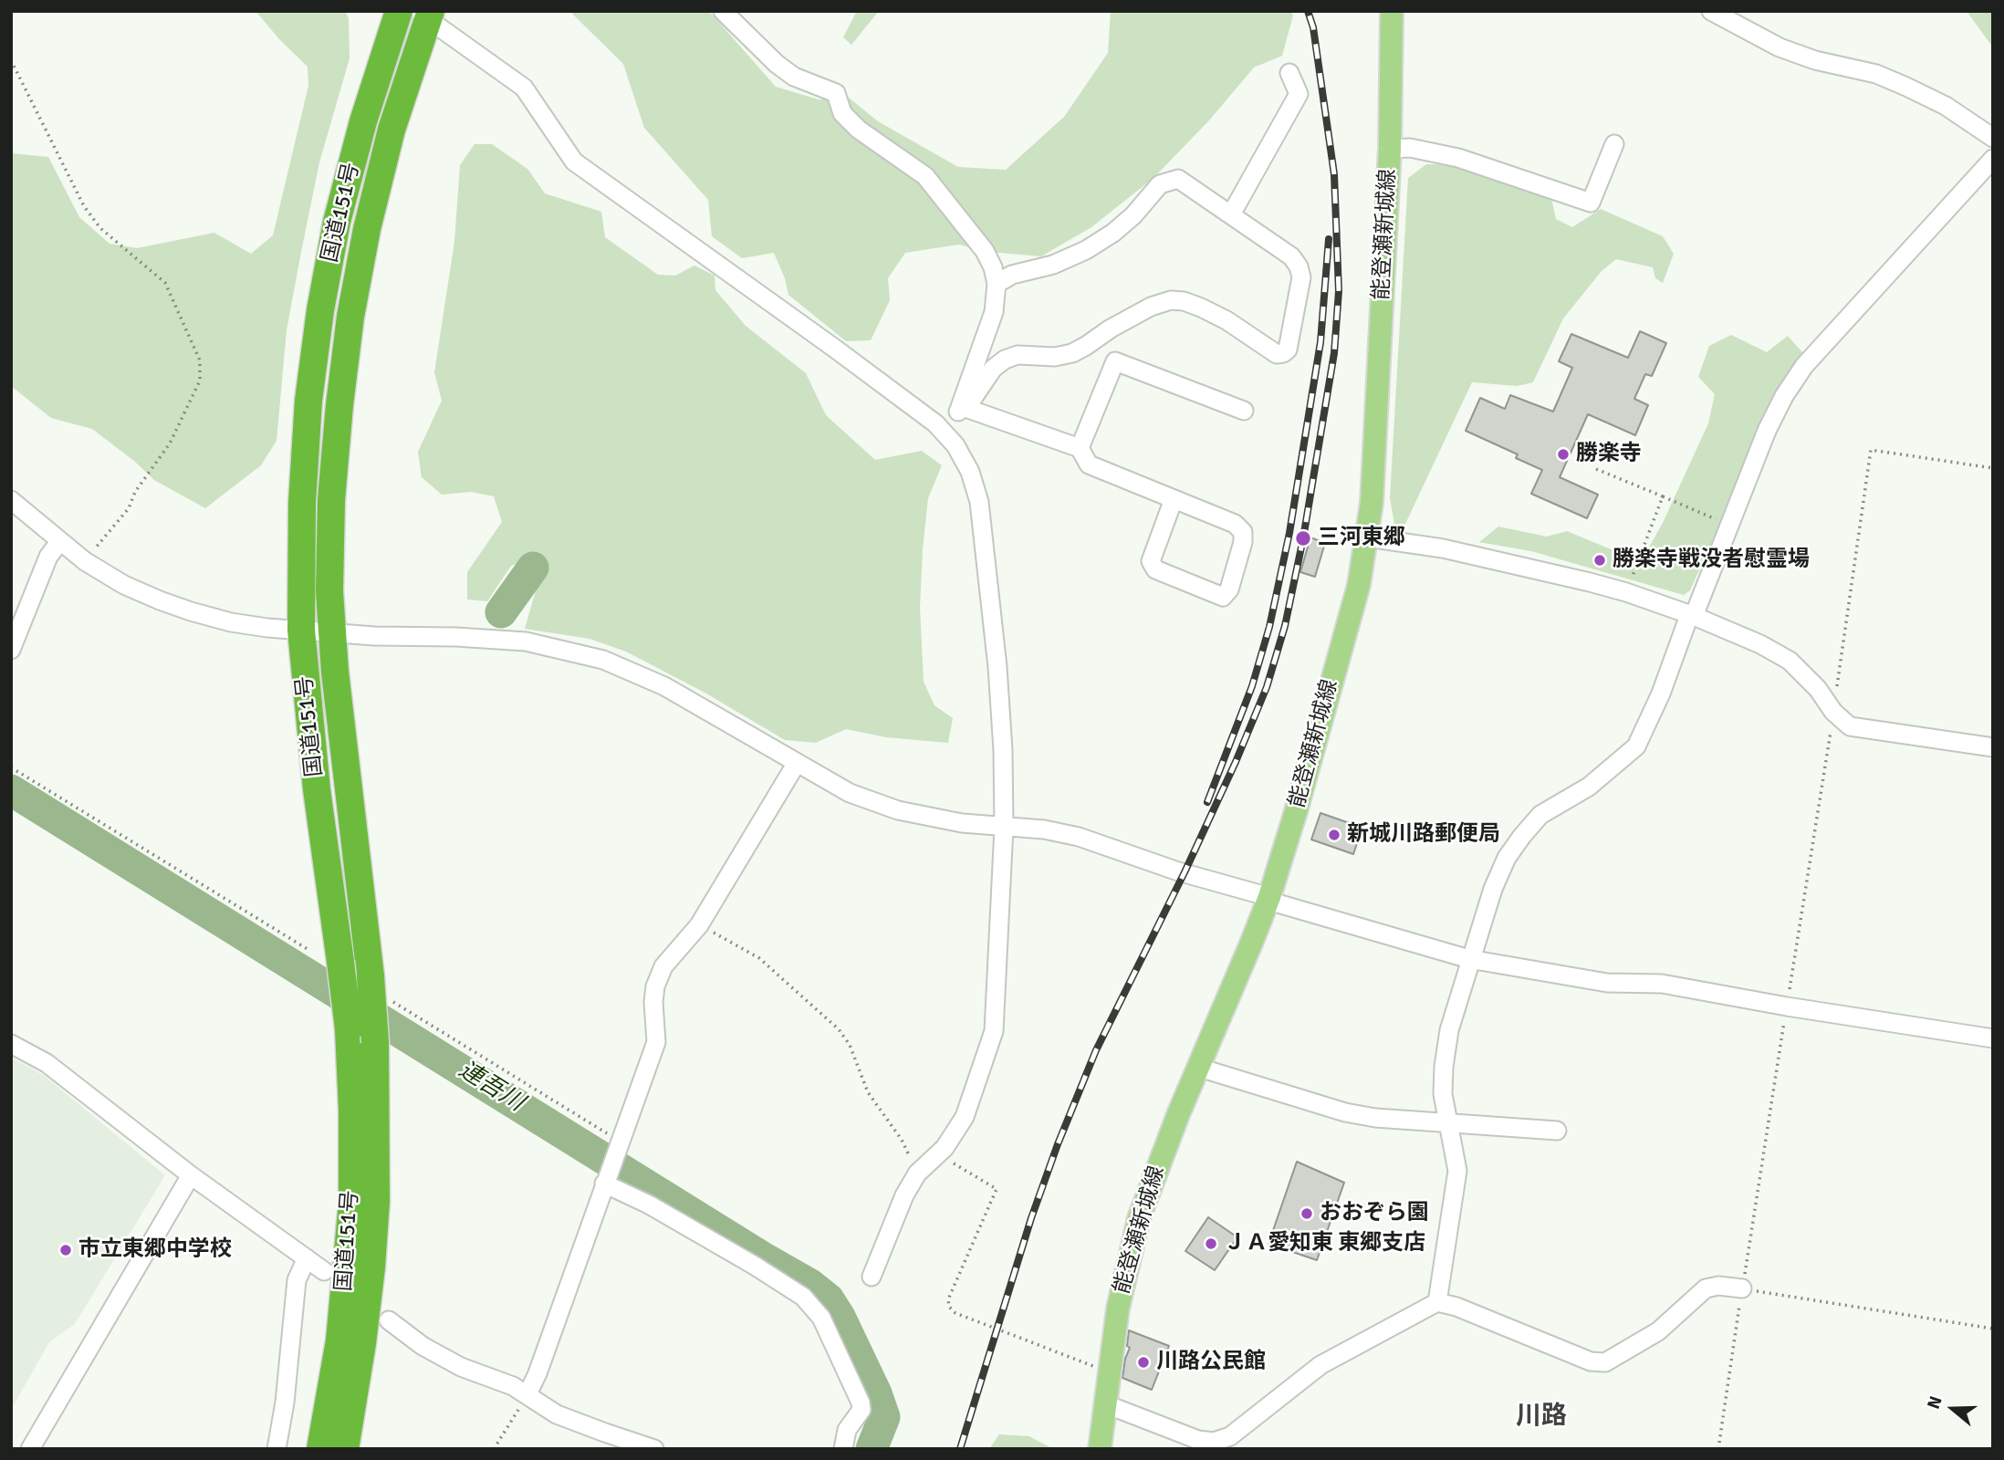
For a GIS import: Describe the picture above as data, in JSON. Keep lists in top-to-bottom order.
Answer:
{
  "streets": {
    "highway": ["国道151号"],
    "main road": ["能登瀬新城線"]
  },
  "districts": ["川路"],
  "water": ["連吾川"],
  "places": [
    "勝楽寺",
    "三河東郷",
    "勝楽寺戦没者慰霊場",
    "新城川路郵便局",
    "おおぞら園",
    "ＪＡ愛知東 東郷支店",
    "市立東郷中学校",
    "川路公民館"
  ],
  "north": "left"
}
